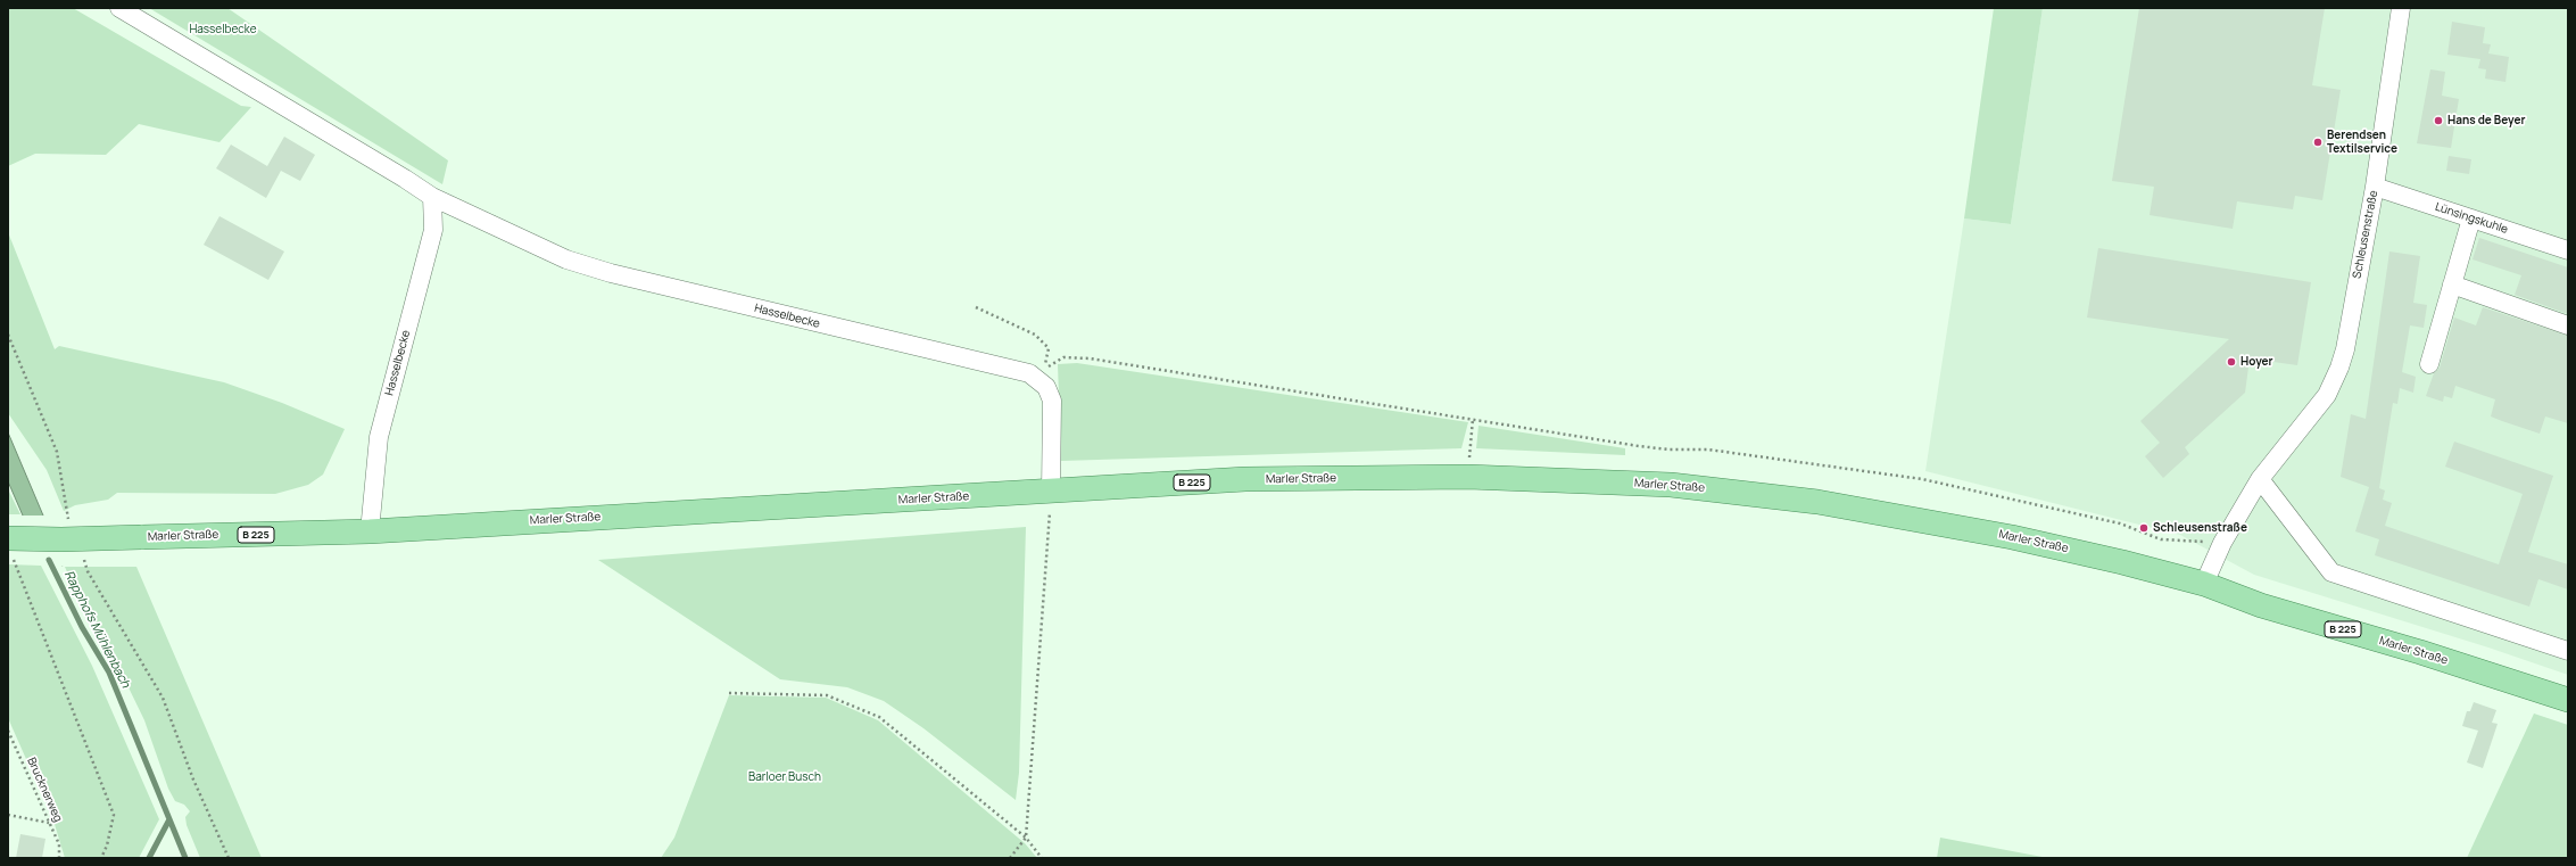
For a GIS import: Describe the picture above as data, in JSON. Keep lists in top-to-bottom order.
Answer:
{
  "streets": {
    "main road": ["Marler Straße", "B 225"],
    "street": ["Lünsingskuhle", "Schleusenstraße", "Hasselbecke"],
    "path": ["Brucknerweg"]
  },
  "crossings": [
    ["Lünsingskuhle", "Schleusenstraße"],
    ["Schleusenstraße", "Marler Straße"],
    ["Hasselbecke", "Marler Straße"]
  ],
  "water": ["Rapphofs Mühlenbach"],
  "parks": ["Hasselbecke", "Barloer Busch"],
  "places": [
    "Hans de Beyer",
    "Berendsen Textilservice",
    "Hoyer",
    "Schleusenstraße"
  ]
}
